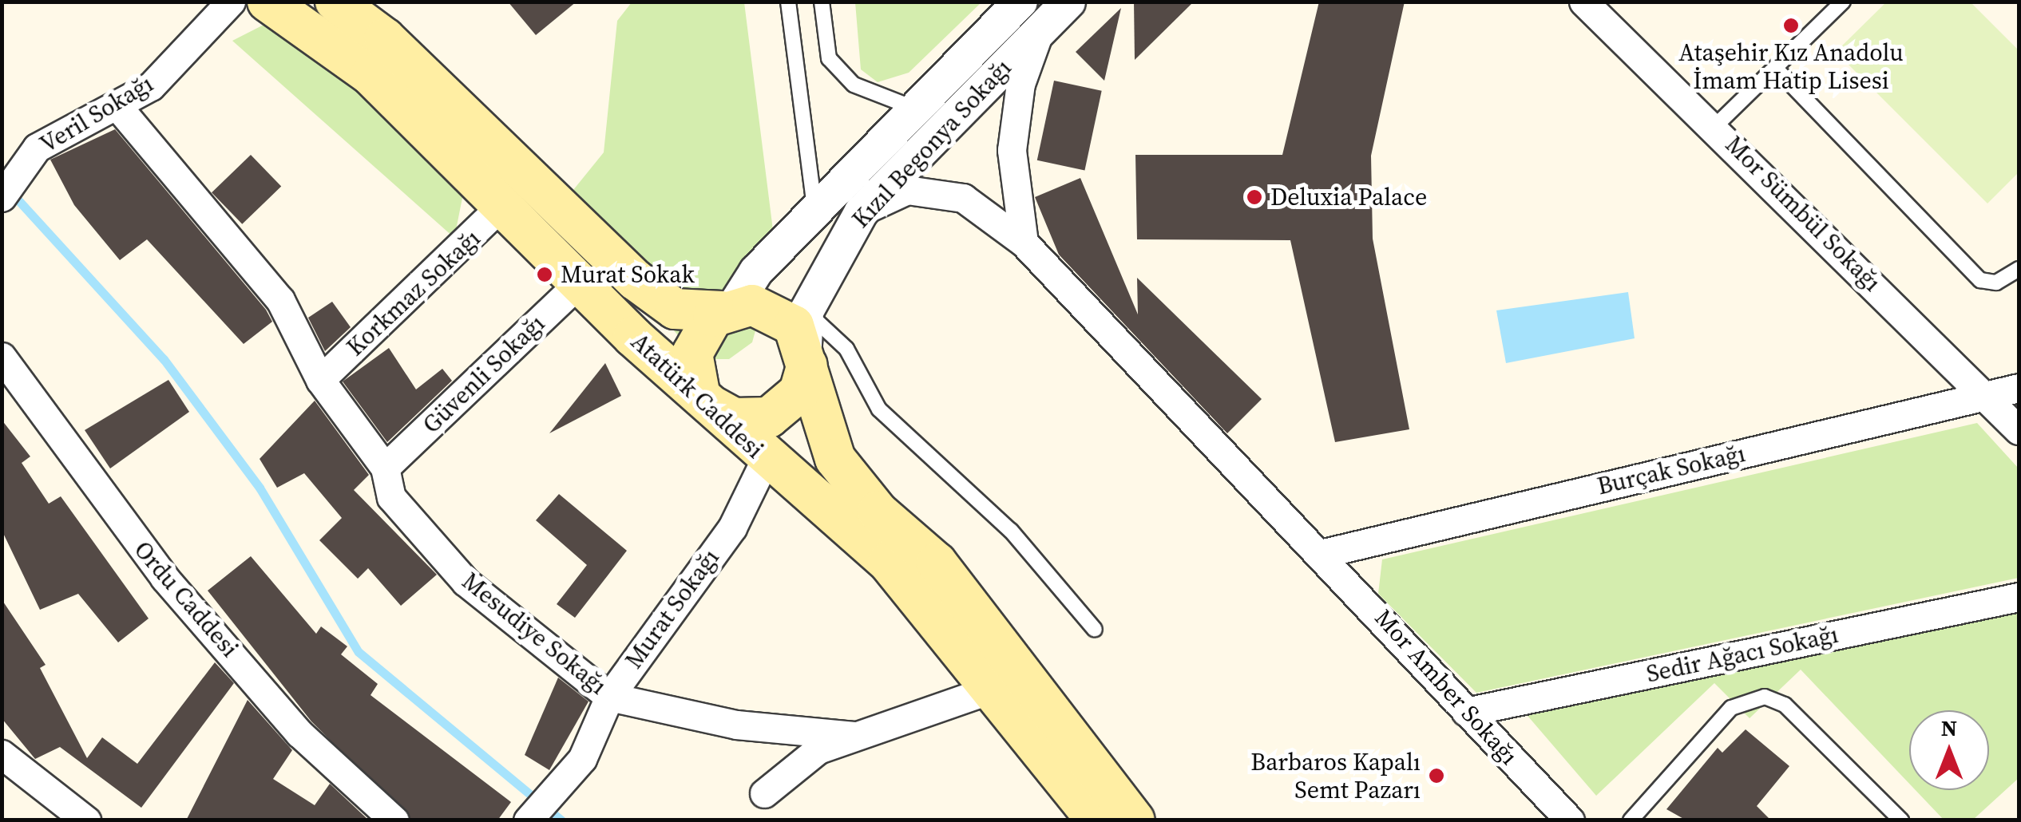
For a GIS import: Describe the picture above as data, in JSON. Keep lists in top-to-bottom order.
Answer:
{
  "streets": {
    "main road": ["Atatürk Caddesi"],
    "street": [
      "Veril Sokağı",
      "Kızıl Begonya Sokağı",
      "Mor Sümbül Sokağı",
      "Korkmaz Sokağı",
      "Güvenli Sokağı",
      "Burçak Sokağı",
      "Ordu Caddesi",
      "Murat Sokağı",
      "Mesudiye Sokağı",
      "Sedir Ağacı Sokağı",
      "Mor Amber Sokağı"
    ]
  },
  "crossings": [
    ["Veril Sokağı", "Mesudiye Sokağı"],
    ["Kızıl Begonya Sokağı", "Atatürk Caddesi"],
    ["Kızıl Begonya Sokağı", "Mor Amber Sokağı"],
    ["Mor Sümbül Sokağı", "Burçak Sokağı"],
    ["Korkmaz Sokağı", "Atatürk Caddesi"],
    ["Korkmaz Sokağı", "Mesudiye Sokağı"],
    ["Güvenli Sokağı", "Atatürk Caddesi"],
    ["Güvenli Sokağı", "Mesudiye Sokağı"],
    ["Atatürk Caddesi", "Murat Sokağı"],
    ["Atatürk Caddesi", "Mesudiye Sokağı"],
    ["Burçak Sokağı", "Mor Amber Sokağı"],
    ["Murat Sokağı", "Mesudiye Sokağı"],
    ["Sedir Ağacı Sokağı", "Mor Amber Sokağı"]
  ],
  "places": [
    "Ataşehir Kız Anadolu İmam Hatip Lisesi",
    "Deluxia Palace",
    "Murat Sokak",
    "Barbaros Kapalı Semt Pazarı"
  ],
  "north": "top"
}
